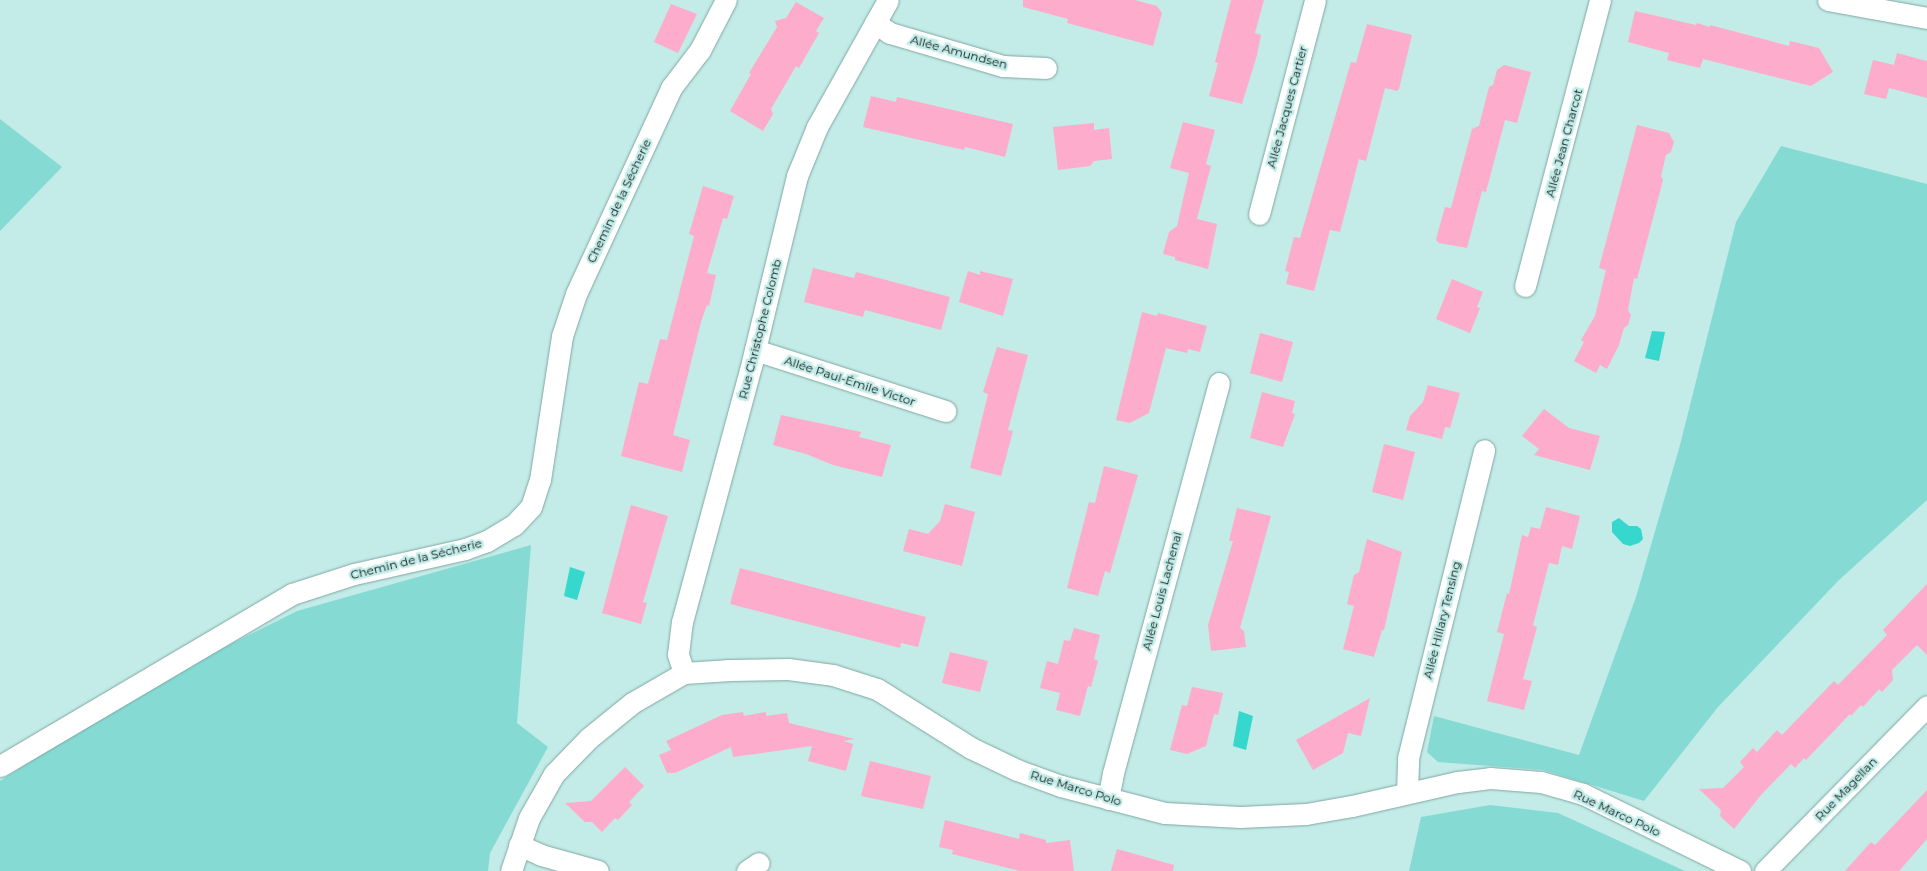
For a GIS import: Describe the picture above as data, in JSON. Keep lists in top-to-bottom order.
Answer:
{
  "streets": {
    "street": [
      "Allée Amundsen",
      "Allée Jacques Cartier",
      "Allée Jean Charcot",
      "Chemin de la Sécherie",
      "Rue Christophe Colomb",
      "Allée Paul-Émile Victor",
      "Allée Louis Lachenal",
      "Allée Hillary Tensing",
      "Rue Marco Polo",
      "Rue Magellan"
    ]
  },
  "crossings": [
    ["Allée Amundsen", "Rue Christophe Colomb"],
    ["Rue Christophe Colomb", "Allée Paul-Émile Victor"],
    ["Rue Christophe Colomb", "Rue Marco Polo"],
    ["Allée Louis Lachenal", "Rue Marco Polo"],
    ["Allée Hillary Tensing", "Rue Marco Polo"]
  ]
}
